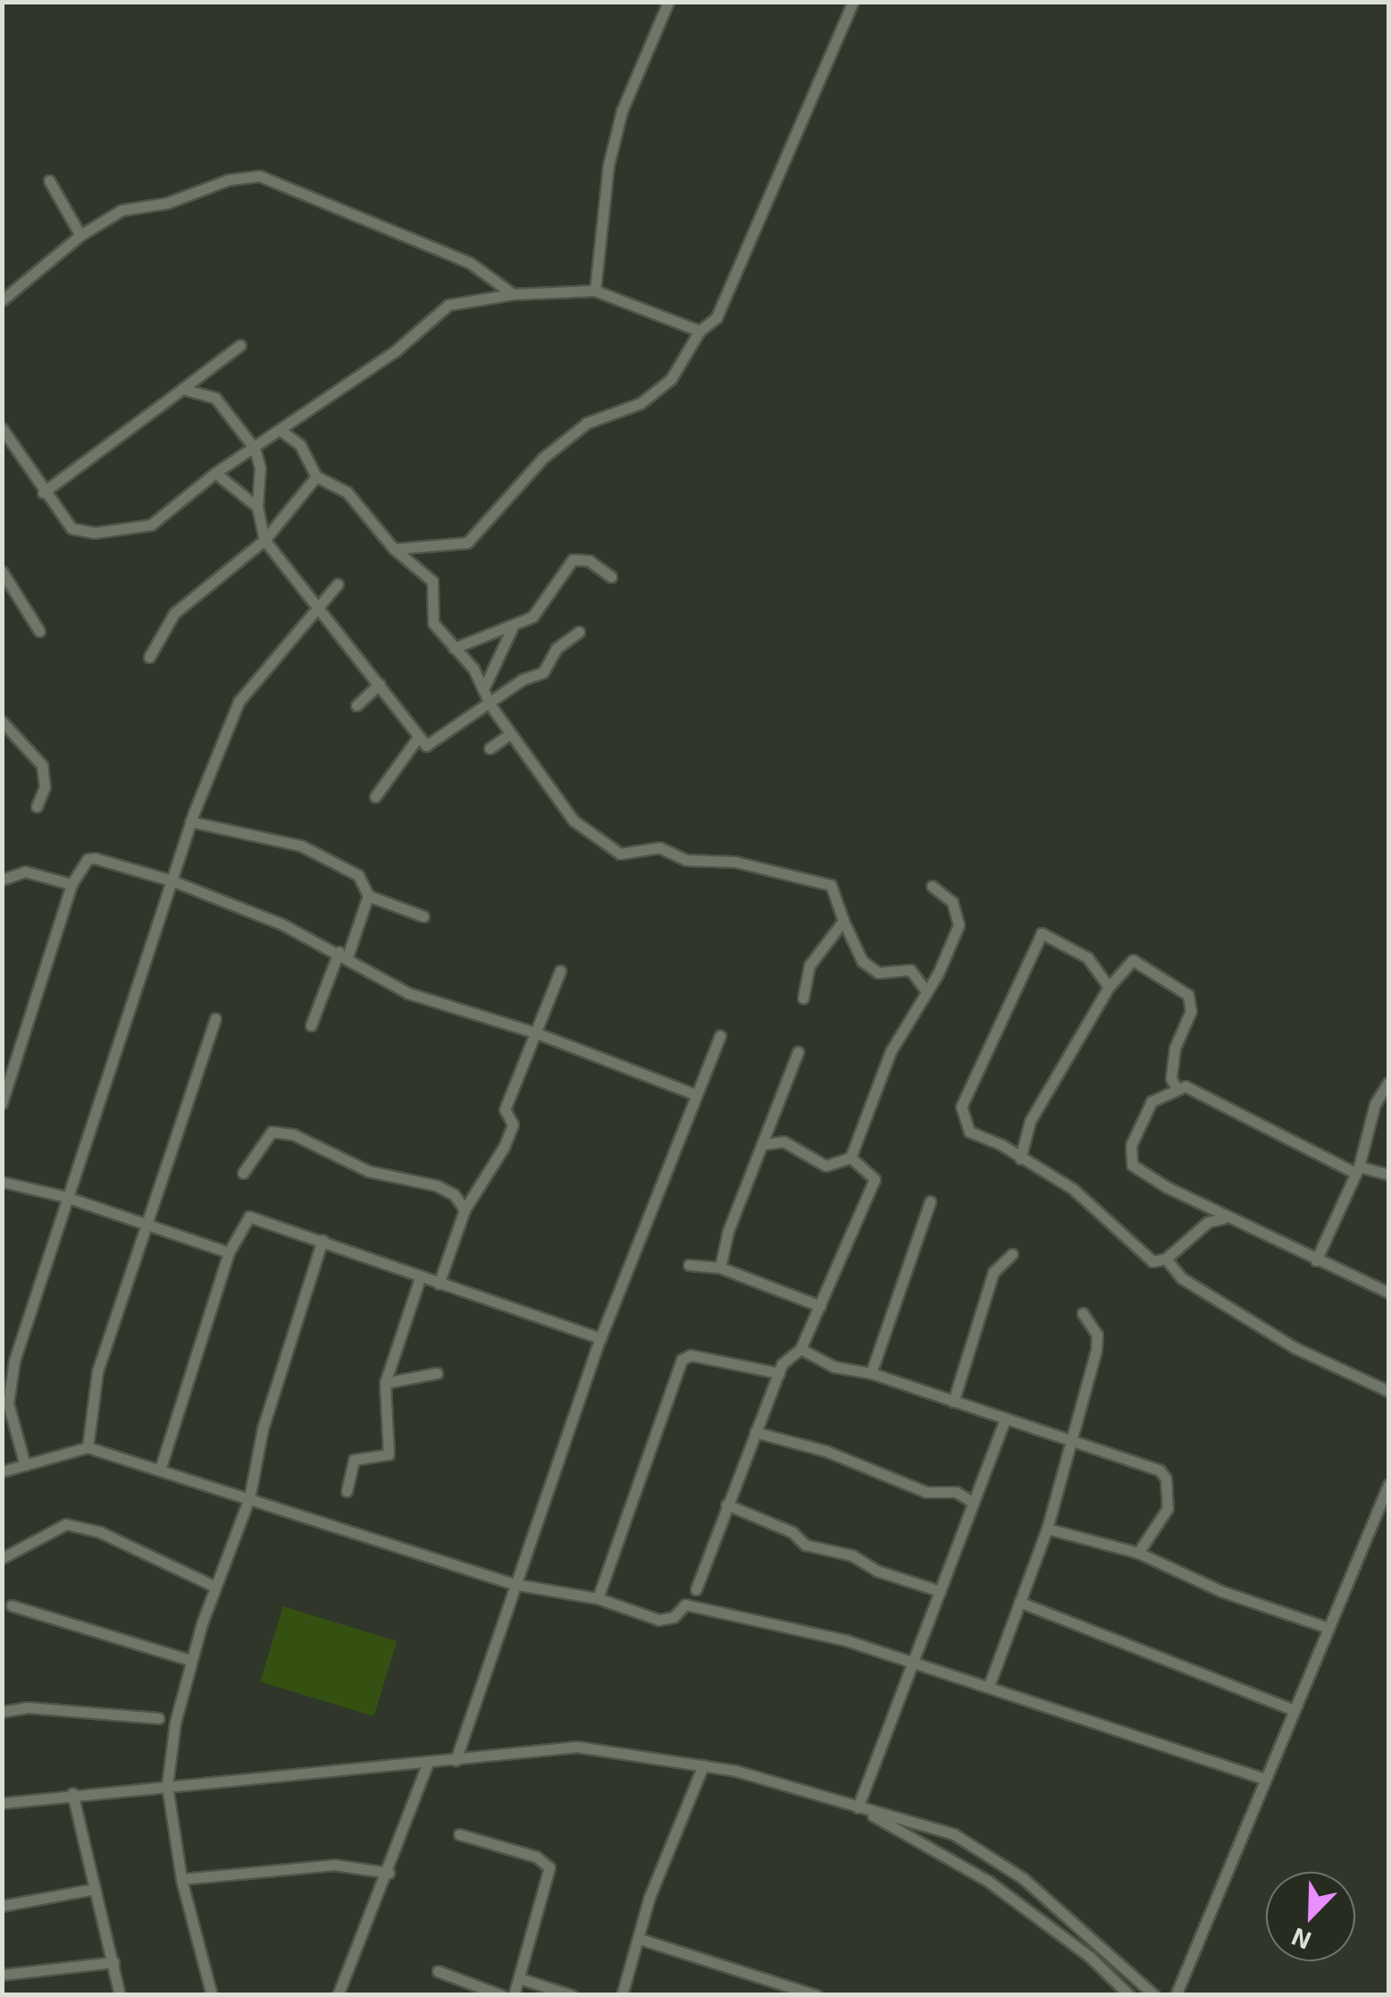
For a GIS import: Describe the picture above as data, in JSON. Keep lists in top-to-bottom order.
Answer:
{
  "north": "bottom left"
}
